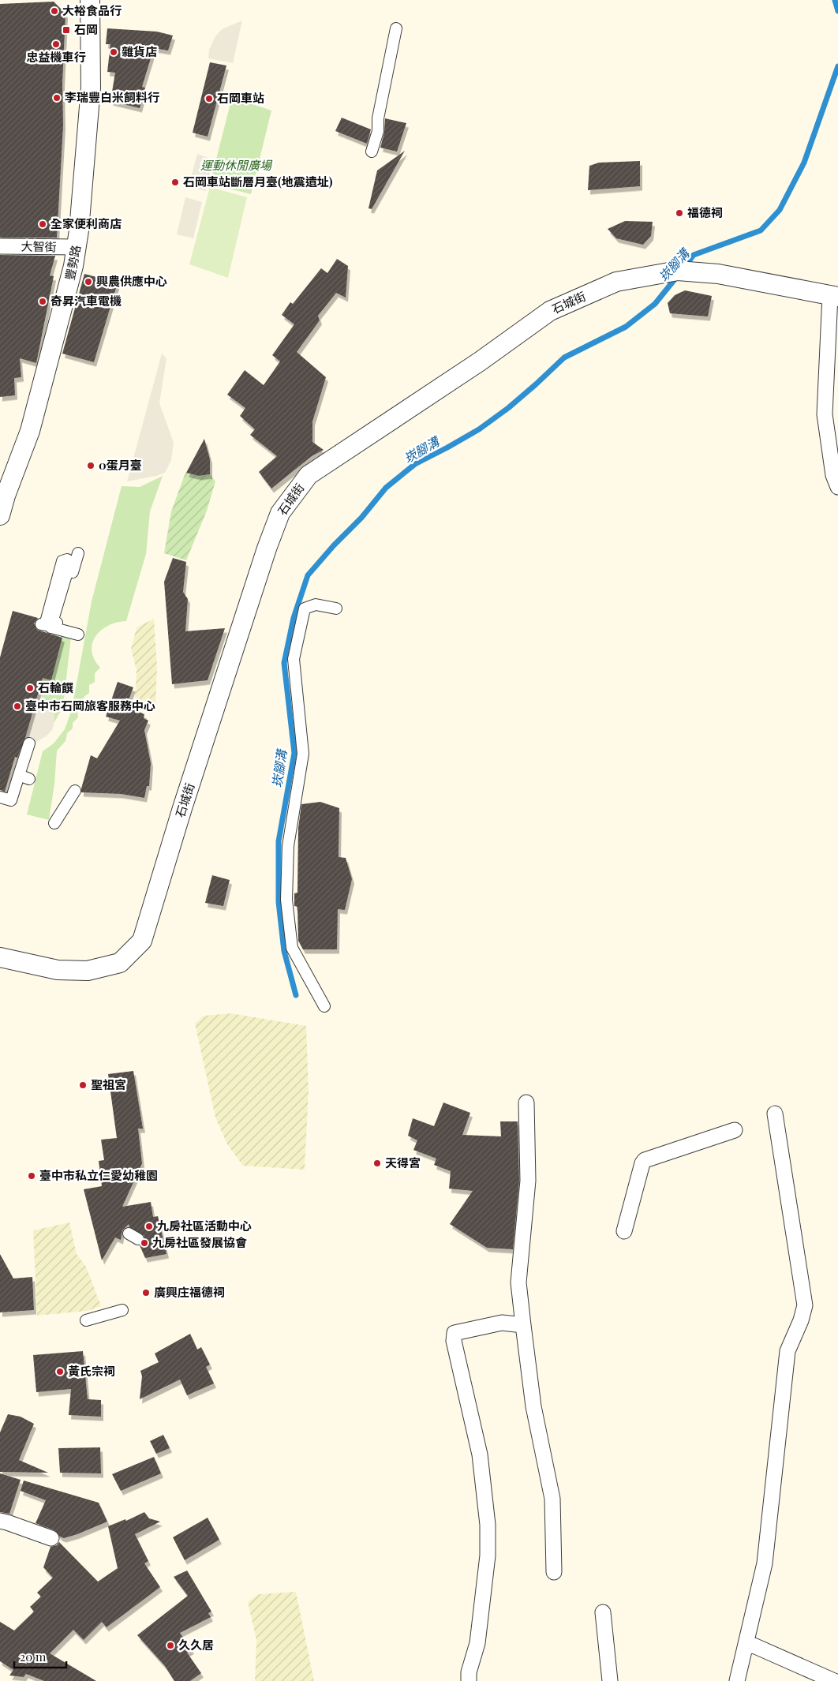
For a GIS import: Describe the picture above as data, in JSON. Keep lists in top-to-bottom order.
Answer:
{
  "streets": {
    "street": ["大智街", "豐勢路", "石城街"]
  },
  "crossings": [
    ["大智街", "豐勢路"]
  ],
  "water": ["崁腳溝"],
  "parks": ["運動休閒廣場"],
  "places": {
    "other": [
      "大裕食品行",
      "忠益機車行",
      "雜貨店",
      "李瑞豐白米飼料行",
      "石岡車站",
      "石岡車站斷層月臺(地震遺址)",
      "福德祠",
      "全家便利商店",
      "興農供應中心",
      "奇昇汽車電機",
      "0蛋月臺",
      "石輪饌",
      "臺中市石岡旅客服務中心",
      "聖祖宮",
      "天得宮",
      "臺中市私立仁愛幼稚園",
      "九房社區活動中心",
      "九房社區發展協會",
      "廣興庄福德祠",
      "黃氏宗祠",
      "久久居"
    ],
    "transit": ["石岡"]
  },
  "scale_bar": "20 m"
}
